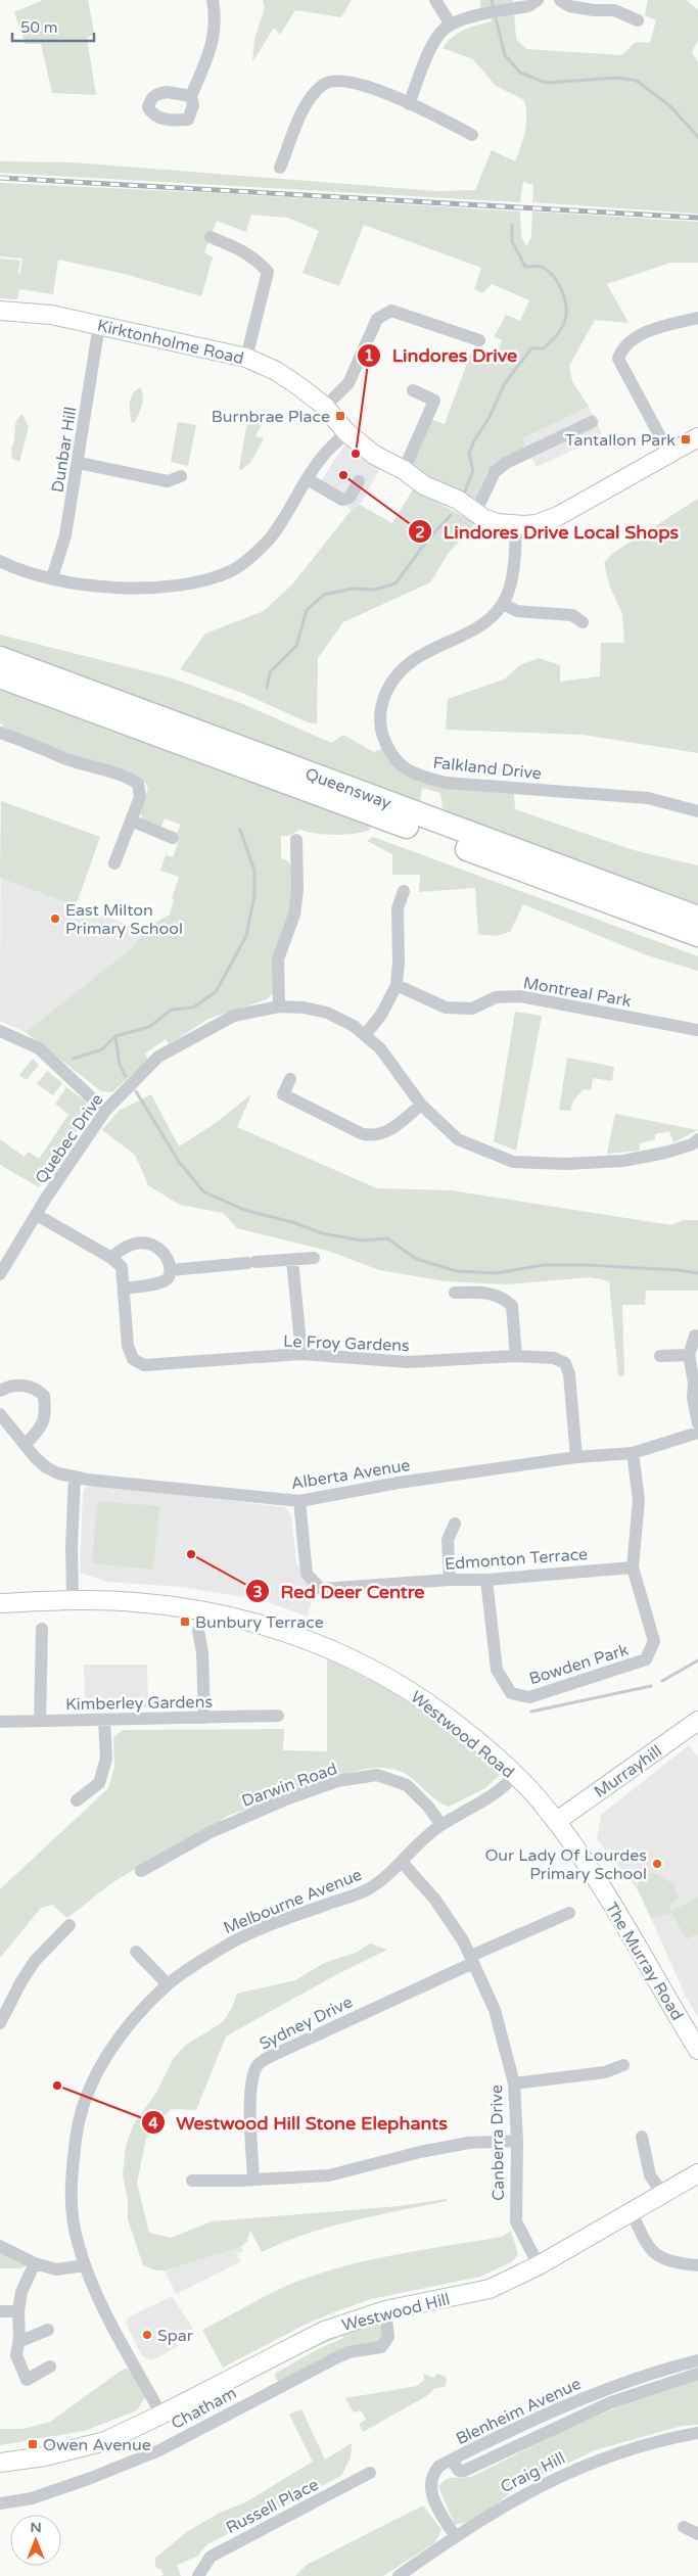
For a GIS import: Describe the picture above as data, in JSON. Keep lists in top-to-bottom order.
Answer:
{
  "streets": {
    "highway": ["Queensway"],
    "street": [
      "Kirktonholme Road",
      "Dunbar Hill",
      "Falkland Drive",
      "Montreal Park",
      "Quebec Drive",
      "Le Froy Gardens",
      "Alberta Avenue",
      "Edmonton Terrace",
      "Bowden Park",
      "Kimberley Gardens",
      "Westwood Road",
      "Murrayhill",
      "Darwin Road",
      "Melbourne Avenue",
      "The Murray Road",
      "Sydney Drive",
      "Canberra Drive",
      "Westwood Hill",
      "Chatham",
      "Blenheim Avenue",
      "Craig Hill",
      "Russell Place"
    ]
  },
  "crossings": [
    ["Kirktonholme Road", "Dunbar Hill"],
    ["Le Froy Gardens", "Alberta Avenue"],
    ["Alberta Avenue", "Edmonton Terrace"],
    ["Edmonton Terrace", "Bowden Park"],
    ["Westwood Road", "Murrayhill"],
    ["Westwood Road", "Melbourne Avenue"],
    ["Westwood Road", "The Murray Road"],
    ["Murrayhill", "The Murray Road"],
    ["Darwin Road", "Melbourne Avenue"],
    ["Melbourne Avenue", "Canberra Drive"],
    ["Melbourne Avenue", "Westwood Hill"],
    ["Sydney Drive", "Canberra Drive"],
    ["Canberra Drive", "Westwood Hill"],
    ["Westwood Hill", "Chatham"],
    ["Blenheim Avenue", "Craig Hill"]
  ],
  "places": {
    "transit": [
      "Burnbrae Place",
      "Tantallon Park",
      "Bunbury Terrace",
      "Owen Avenue"
    ],
    "other": [
      "Lindores Drive",
      "Lindores Drive Local Shops",
      "East Milton Primary School",
      "Red Deer Centre",
      "Our Lady Of Lourdes Primary School",
      "Westwood Hill Stone Elephants",
      "Spar"
    ]
  },
  "scale_bar": "50 m",
  "north": "top"
}
